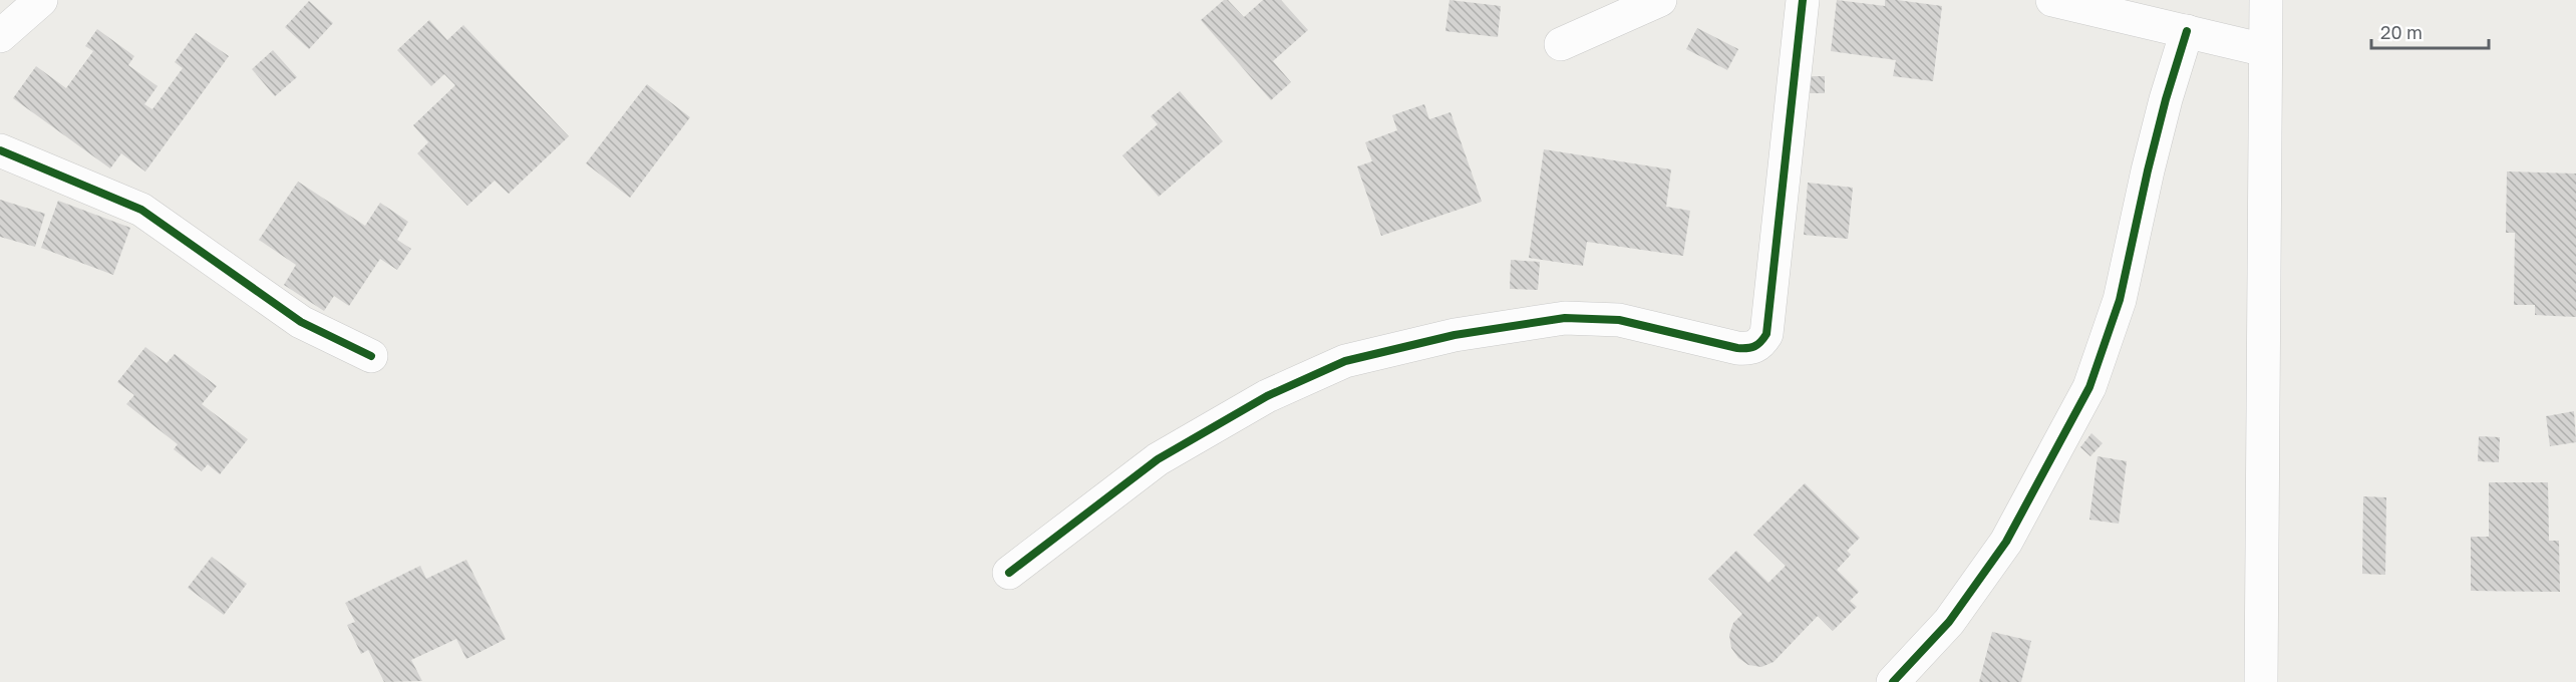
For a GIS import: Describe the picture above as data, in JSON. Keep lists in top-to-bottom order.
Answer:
{
  "scale_bar": "20 m"
}
